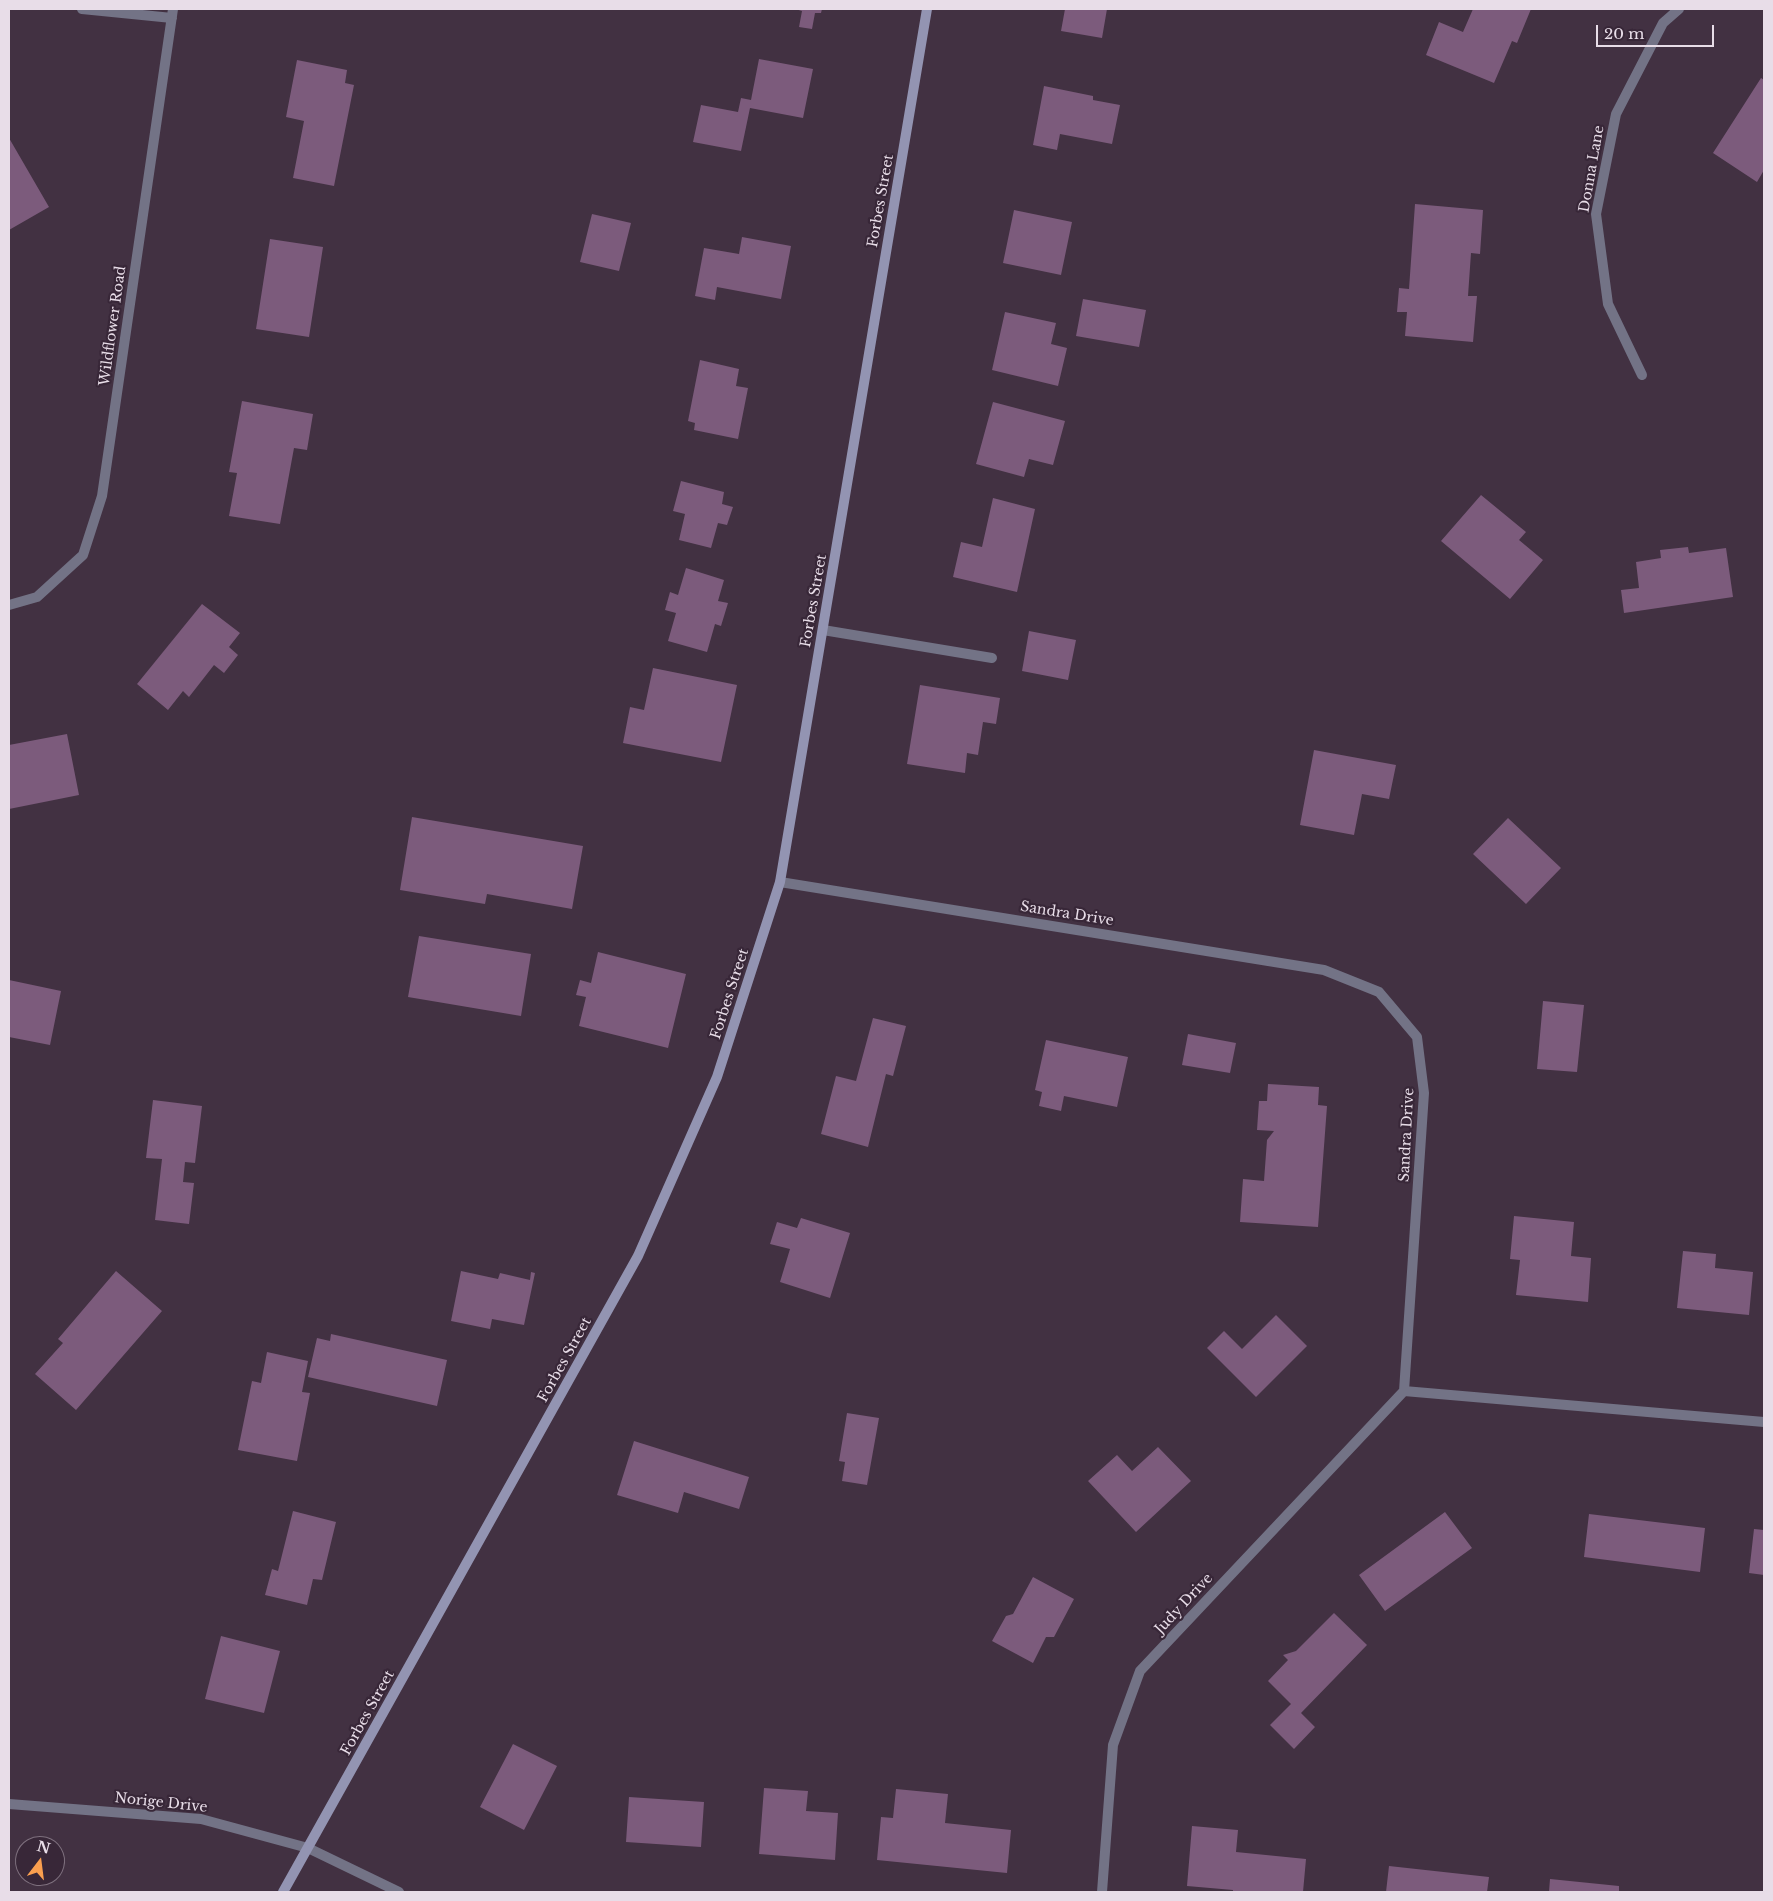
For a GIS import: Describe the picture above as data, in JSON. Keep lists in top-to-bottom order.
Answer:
{
  "streets": {
    "main road": ["Forbes Street"],
    "street": [
      "Donna Lane",
      "Wildflower Road",
      "Sandra Drive",
      "Judy Drive",
      "Norige Drive"
    ]
  },
  "crossings": [
    ["Forbes Street", "Sandra Drive"],
    ["Forbes Street", "Norige Drive"],
    ["Sandra Drive", "Judy Drive"]
  ],
  "scale_bar": "20 m",
  "north": "top"
}
